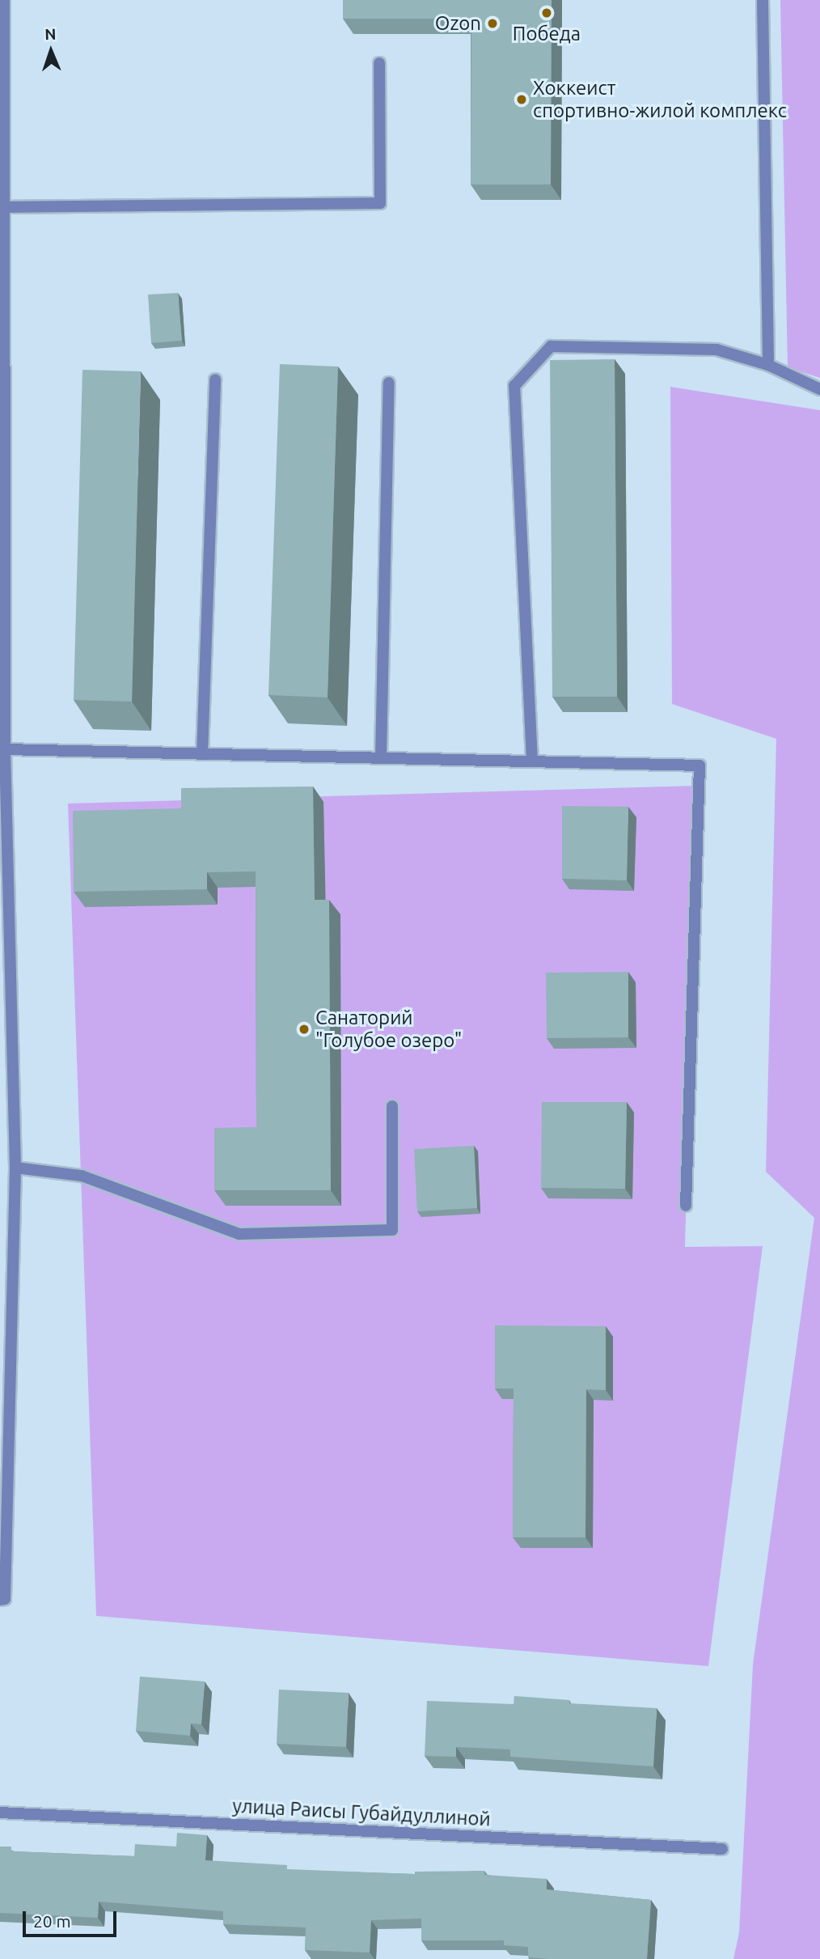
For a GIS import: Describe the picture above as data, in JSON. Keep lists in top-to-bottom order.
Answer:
{
  "streets": {
    "street": ["улица Раисы Губайдуллиной"]
  },
  "places": [
    "Победа",
    "Ozon",
    "Хоккеист спортивно-жилой комплекс",
    "Санаторий \"Голубое озеро\""
  ],
  "scale_bar": "20 m",
  "north": "top"
}
